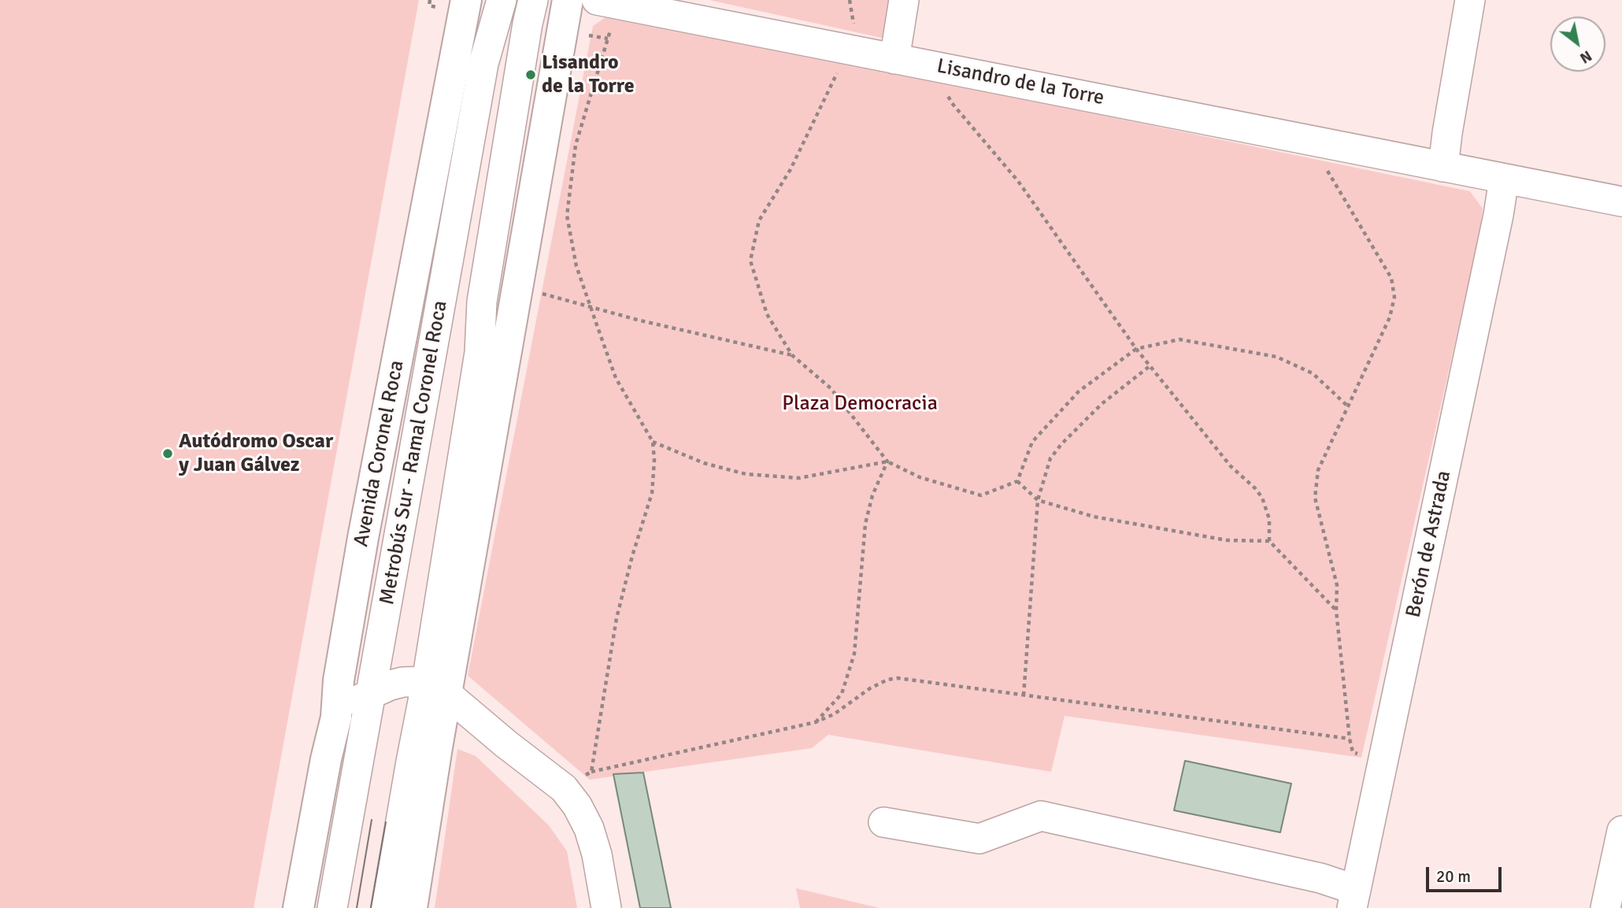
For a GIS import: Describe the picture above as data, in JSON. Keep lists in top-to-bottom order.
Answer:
{
  "streets": {
    "main road": ["Avenida Coronel Roca"],
    "street": ["Lisandro de la Torre", "Metrobús Sur - Ramal Coronel Roca", "Berón de Astrada"]
  },
  "crossings": [
    ["Lisandro de la Torre", "Berón de Astrada"]
  ],
  "parks": ["Plaza Democracia"],
  "places": ["Lisandro de la Torre", "Autódromo Oscar y Juan Gálvez"],
  "scale_bar": "20 m",
  "north": "bottom right"
}
